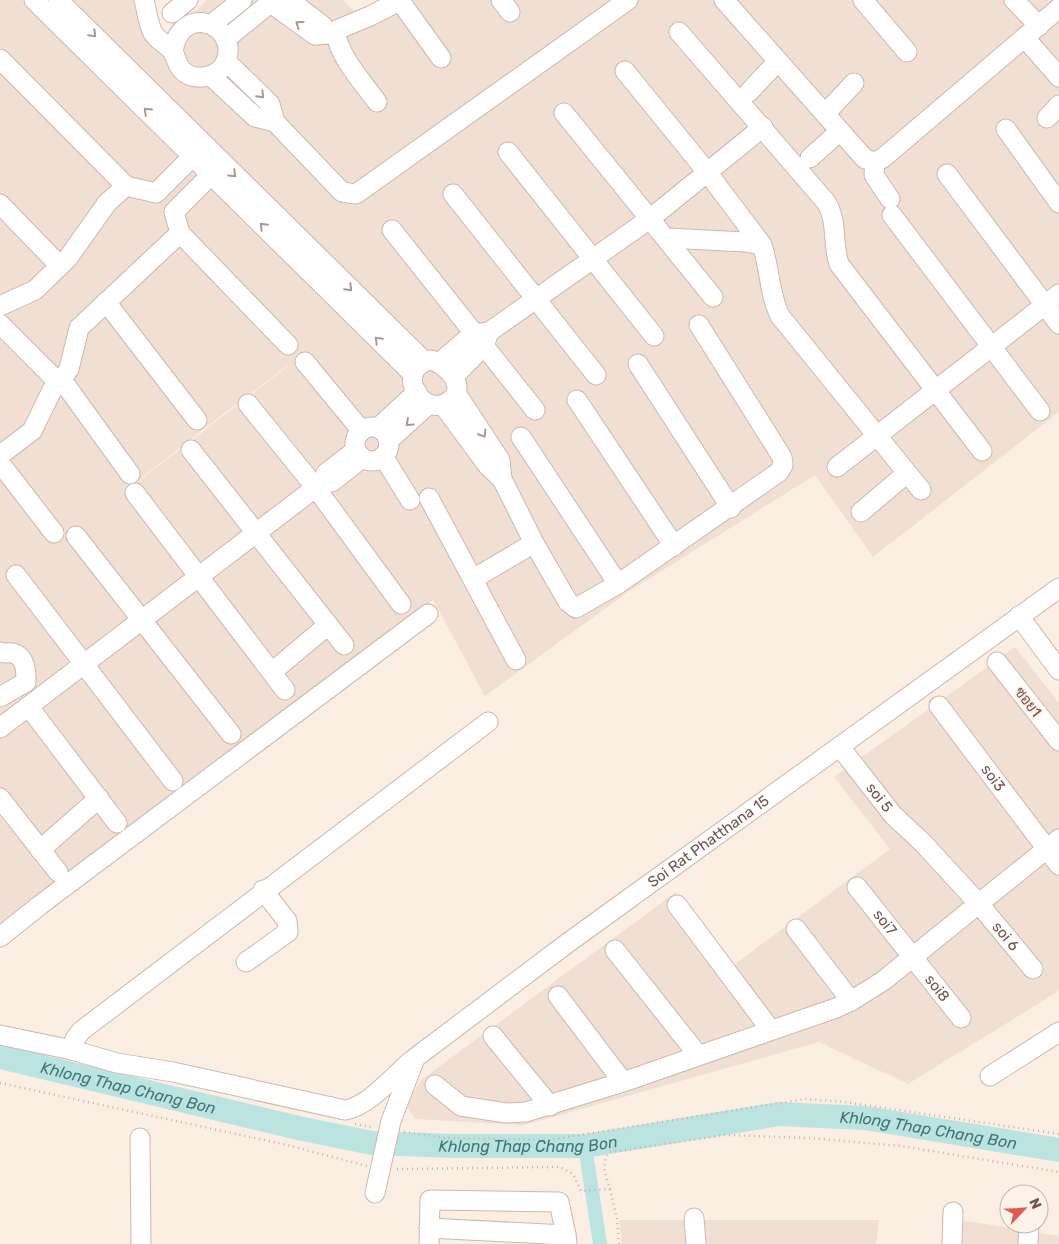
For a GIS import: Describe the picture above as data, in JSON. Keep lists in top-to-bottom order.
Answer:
{
  "streets": {
    "street": [
      "ซอย1",
      "soi3",
      "soi 5",
      "Soi Rat Phatthana 15",
      "soi7",
      "soi 6",
      "soi8"
    ]
  },
  "crossings": [
    ["soi 5", "Soi Rat Phatthana 15"],
    ["soi 5", "soi 6"],
    ["soi7", "soi8"]
  ],
  "water": ["Khlong Thap Chang Bon"],
  "north": "top right"
}
